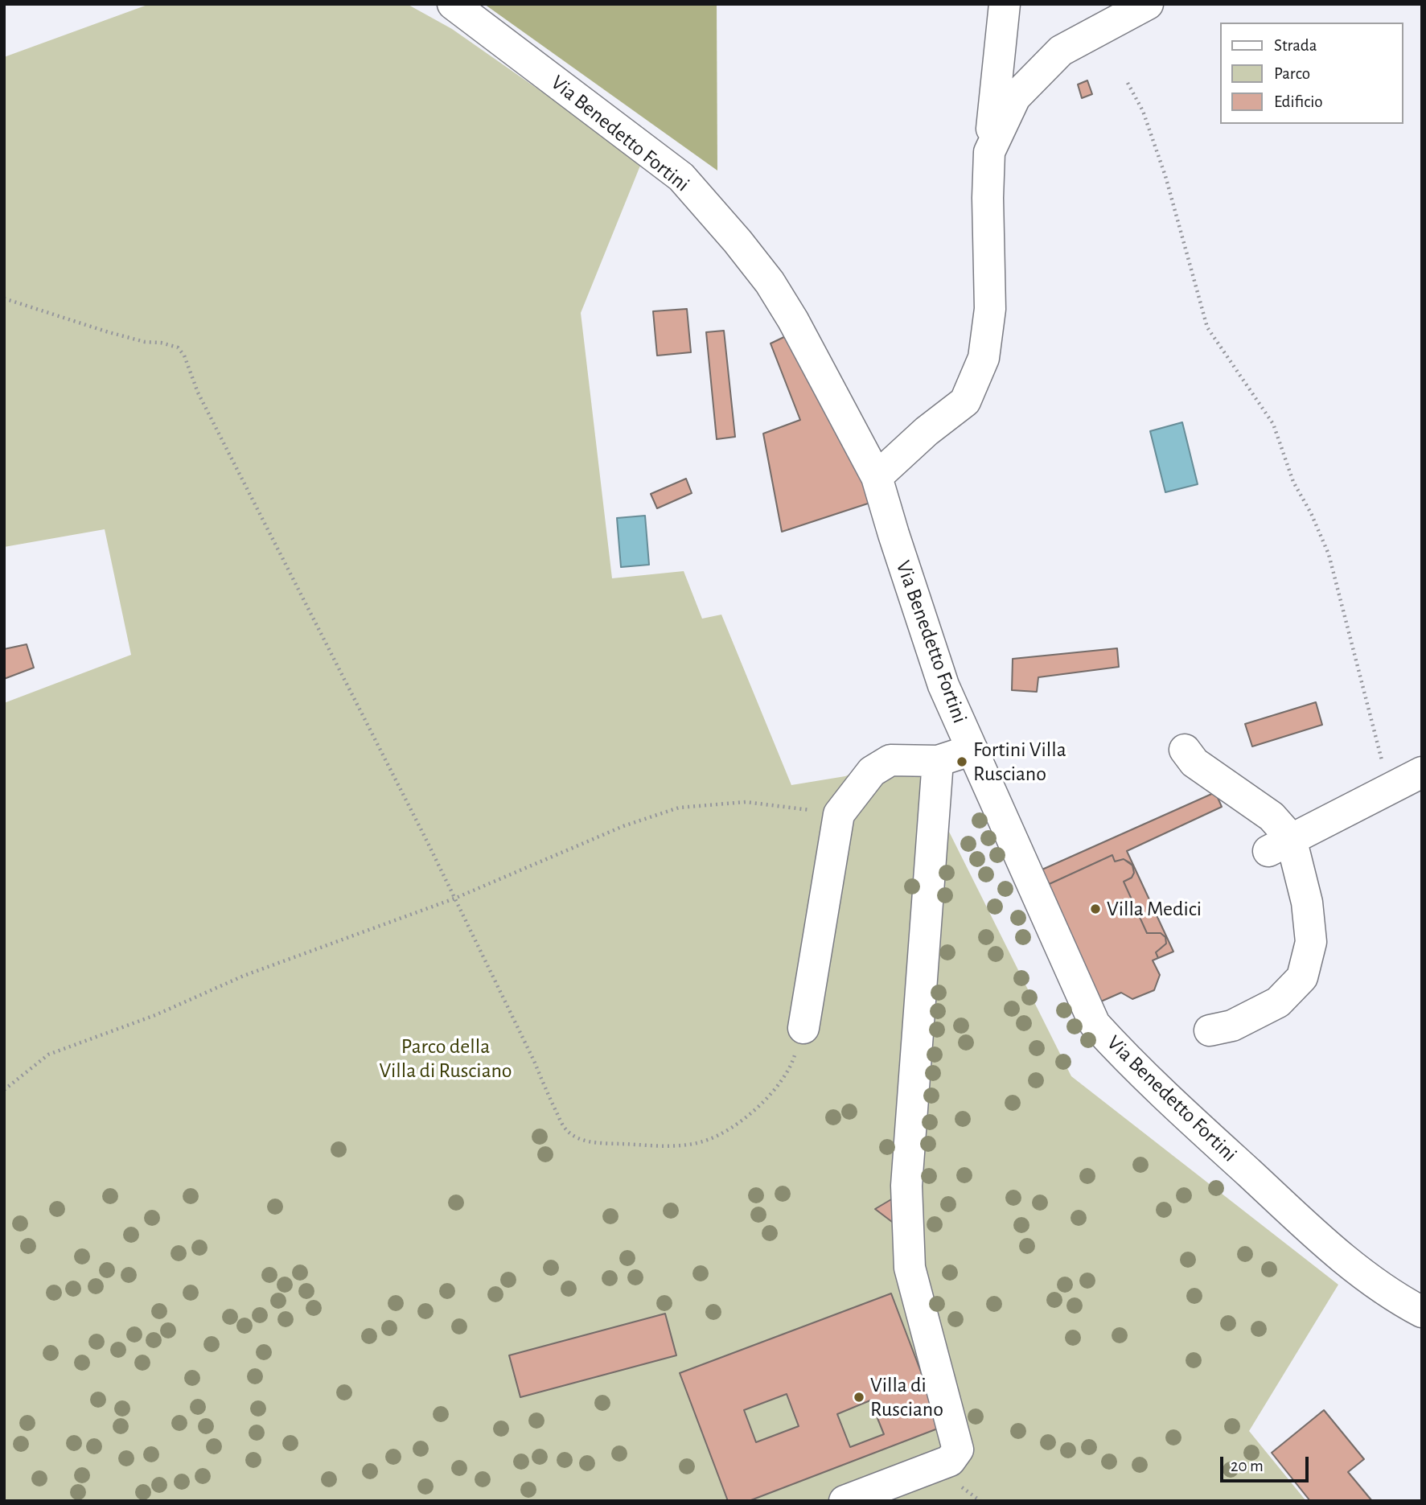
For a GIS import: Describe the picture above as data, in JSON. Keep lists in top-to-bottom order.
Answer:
{
  "streets": {
    "street": ["Via Benedetto Fortini"]
  },
  "parks": ["Parco della Villa di Rusciano"],
  "places": ["Fortini Villa Rusciano", "Villa Medici", "Villa di Rusciano"],
  "legend": ["Strada", "Parco", "Edificio"],
  "scale_bar": "20 m"
}
